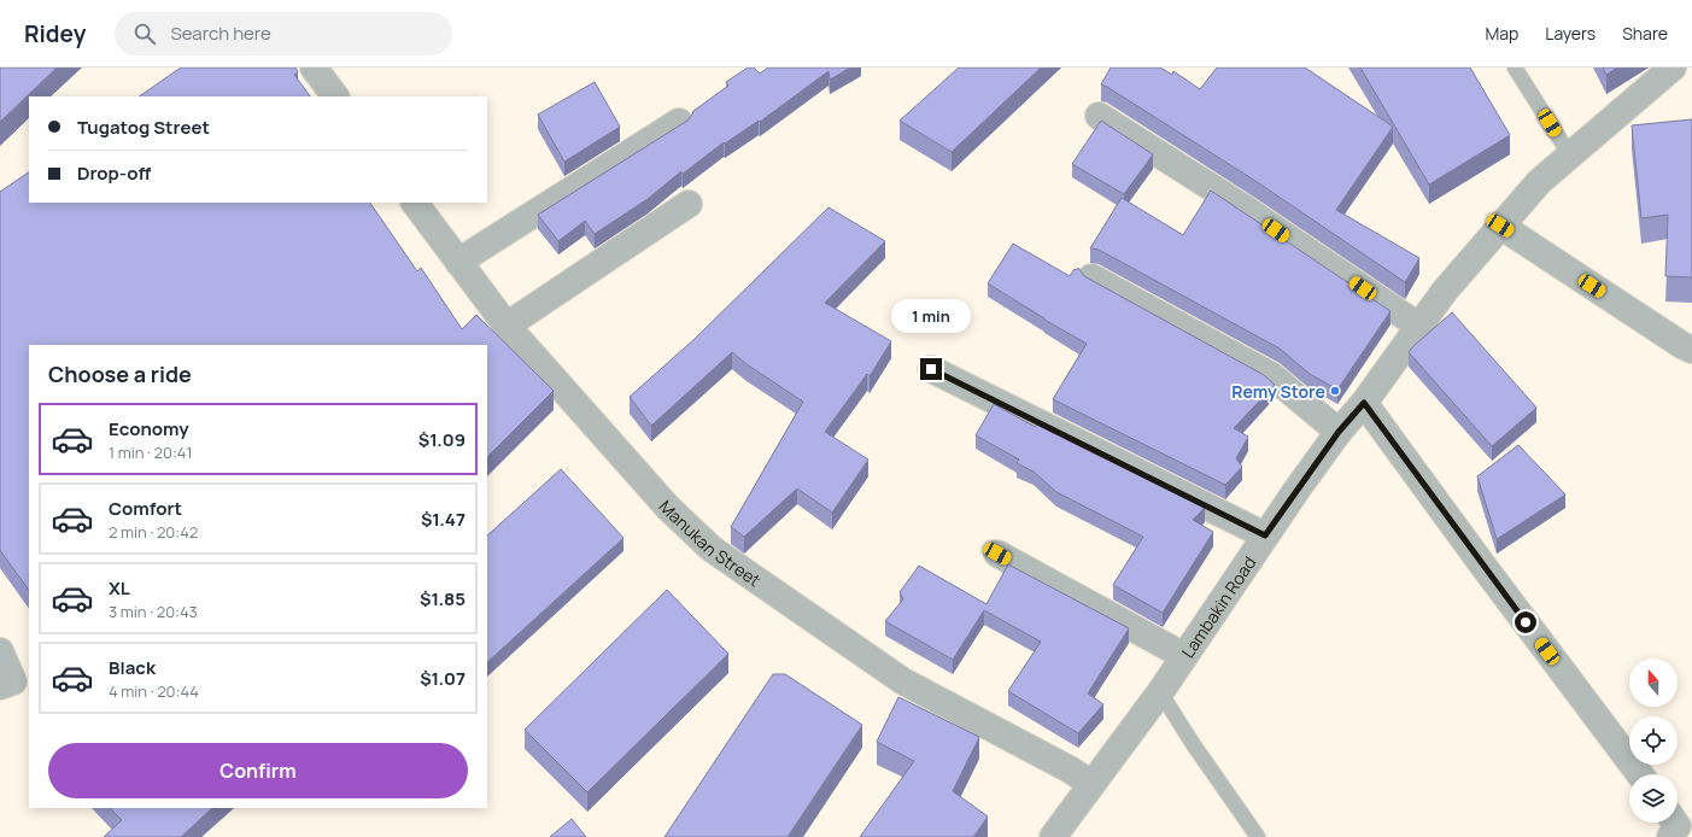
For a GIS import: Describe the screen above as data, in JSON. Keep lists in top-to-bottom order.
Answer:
{
  "streets": {
    "street": ["Manukan Street", "Lambakin Road"]
  },
  "crossings": [
    ["Manukan Street", "Lambakin Road"]
  ],
  "places": ["Remy Store"],
  "north": "top",
  "page": {
    "header": "Ridey",
    "search": "Search here",
    "nav": ["Map", "Layers", "Share"],
    "banner": ["Tugatog Street", "Drop-off"],
    "bubble": "1 min",
    "heading": "Choose a ride",
    "list": [
      {
        "name": "Economy",
        "note": "1 min · 20:41",
        "value": "$1.09"
      },
      {
        "name": "Comfort",
        "note": "2 min · 20:42",
        "value": "$1.47"
      },
      {
        "name": "XL",
        "note": "3 min · 20:43",
        "value": "$1.85"
      },
      {
        "name": "Black",
        "note": "4 min · 20:44",
        "value": "$1.07"
      }
    ],
    "buttons": "Confirm"
  }
}
